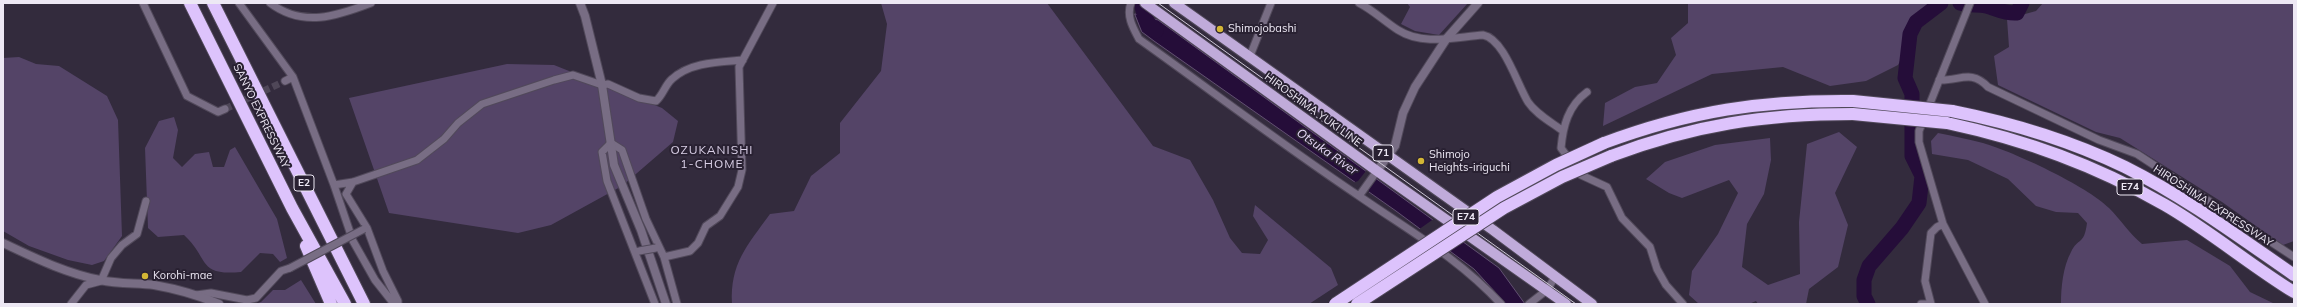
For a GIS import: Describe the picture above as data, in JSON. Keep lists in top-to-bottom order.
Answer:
{
  "streets": {
    "highway": [
      "SANYO EXPRESSWAY",
      "E2",
      "E74",
      "HIROSHIMA EXPRESSWAY"
    ],
    "main road": ["HIROSHIMA YUKI LINE", "71"]
  },
  "districts": ["OZUKANISHI 1-CHOME"],
  "water": ["Otsuka River"],
  "places": ["Shimojobashi", "Shimojo Heights-iriguchi", "Korohi-mae"]
}
